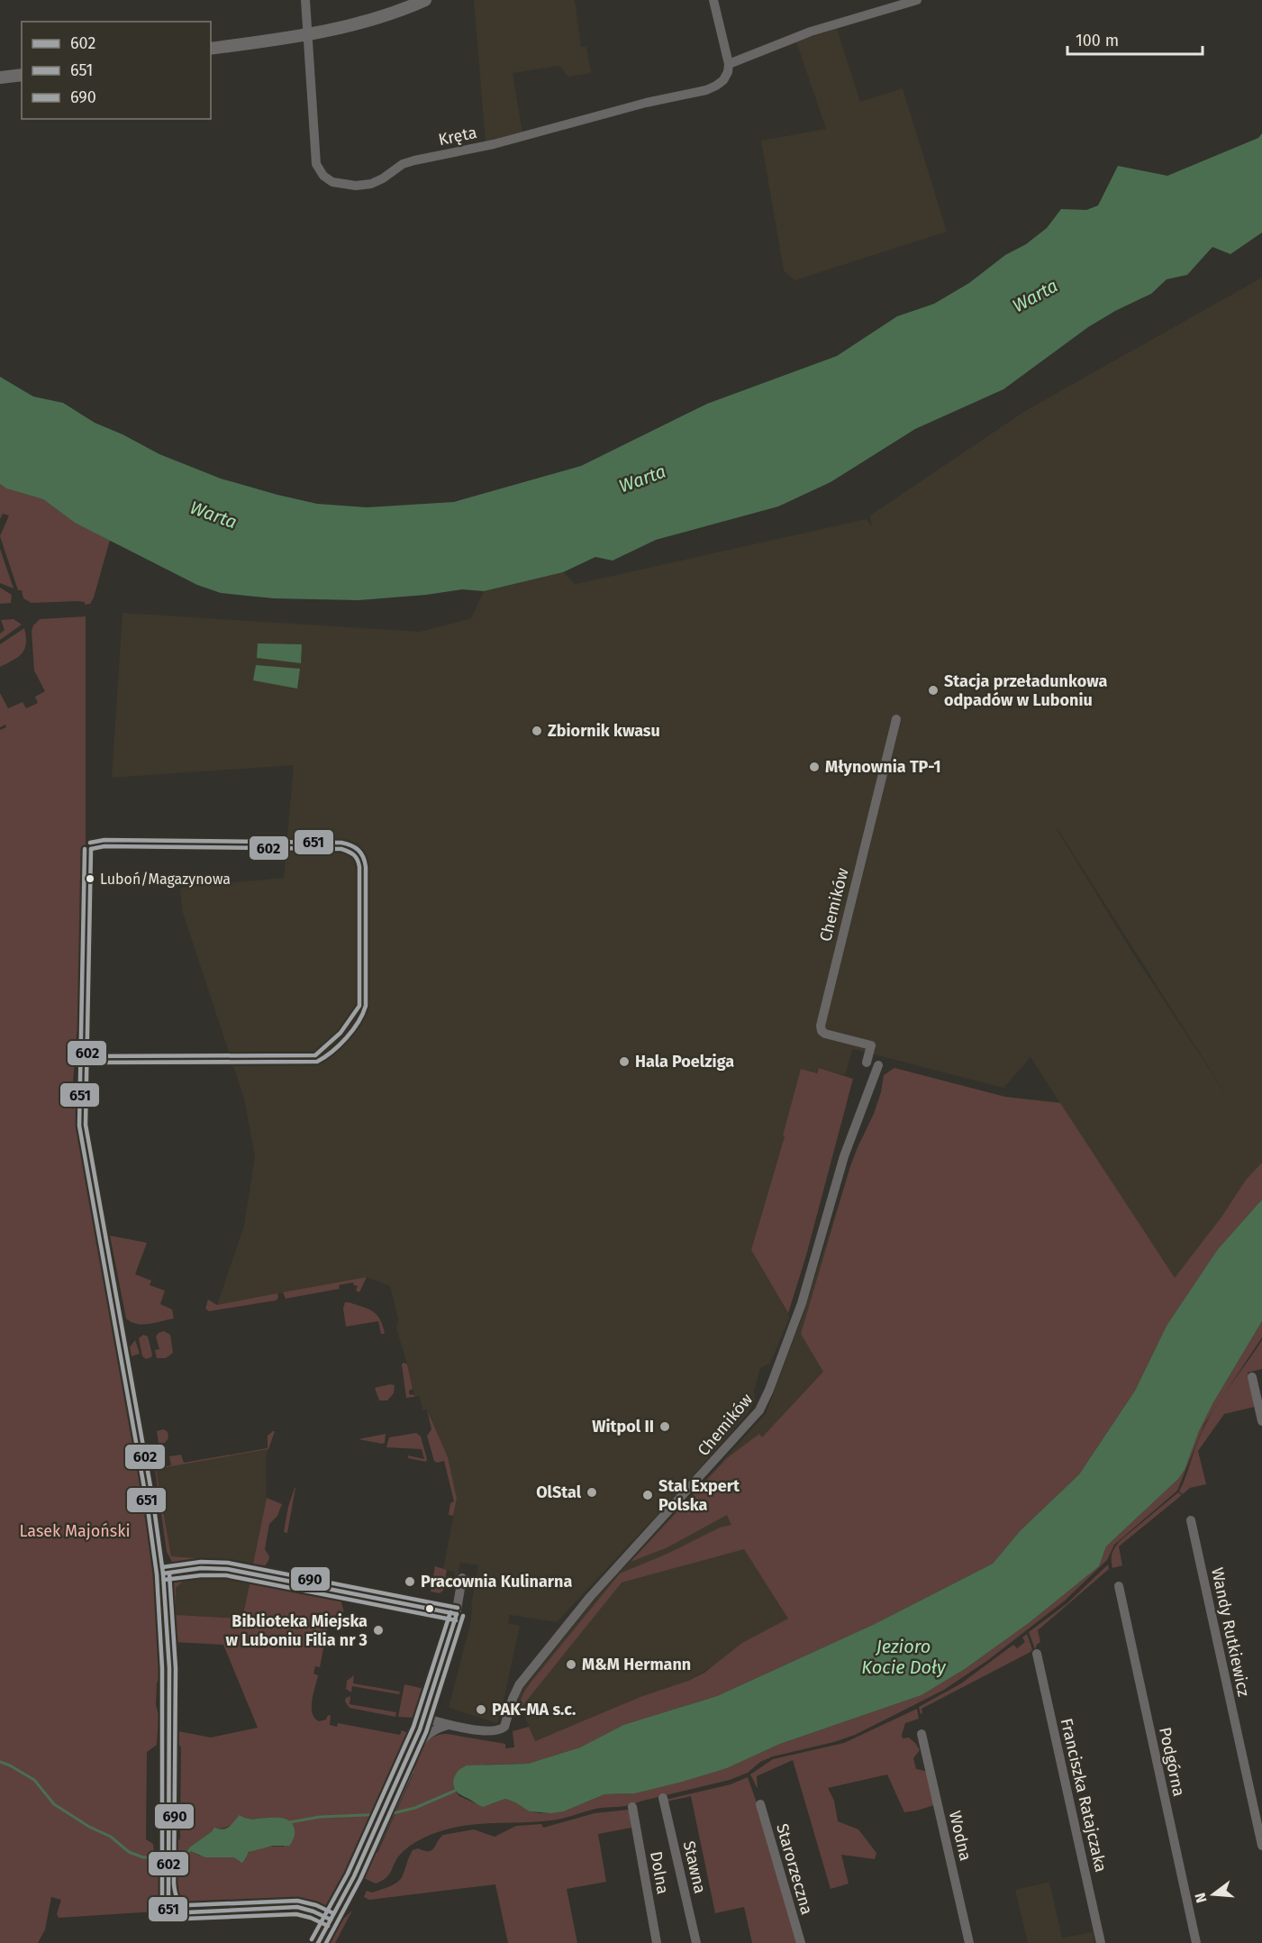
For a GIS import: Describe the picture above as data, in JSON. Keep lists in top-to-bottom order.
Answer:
{
  "streets": {
    "street": [
      "Kręta",
      "Chemików",
      "Wandy Rutkiewicz",
      "Podgórna",
      "Franciszka Ratajczaka",
      "Wodna",
      "Stawna",
      "Starorzeczna",
      "Dolna"
    ]
  },
  "water": ["Warta", "Jezioro Kocie Doły"],
  "parks": ["Lasek Majoński"],
  "places": [
    "Stacja przeładunkowa odpadów w Luboniu",
    "Zbiornik kwasu",
    "Młynownia TP-1",
    "Luboń/Magazynowa",
    "Hala Poelziga",
    "Witpol II",
    "OlStal",
    "Stal Expert Polska",
    "Pracownia Kulinarna",
    "Biblioteka Miejska w Luboniu Filia nr 3",
    "M&M Hermann",
    "PAK-MA s.c."
  ],
  "lines": ["transit line 651", "transit line 602", "transit line 690"],
  "legend": ["602", "651", "690"],
  "scale_bar": "100 m",
  "north": "left"
}
